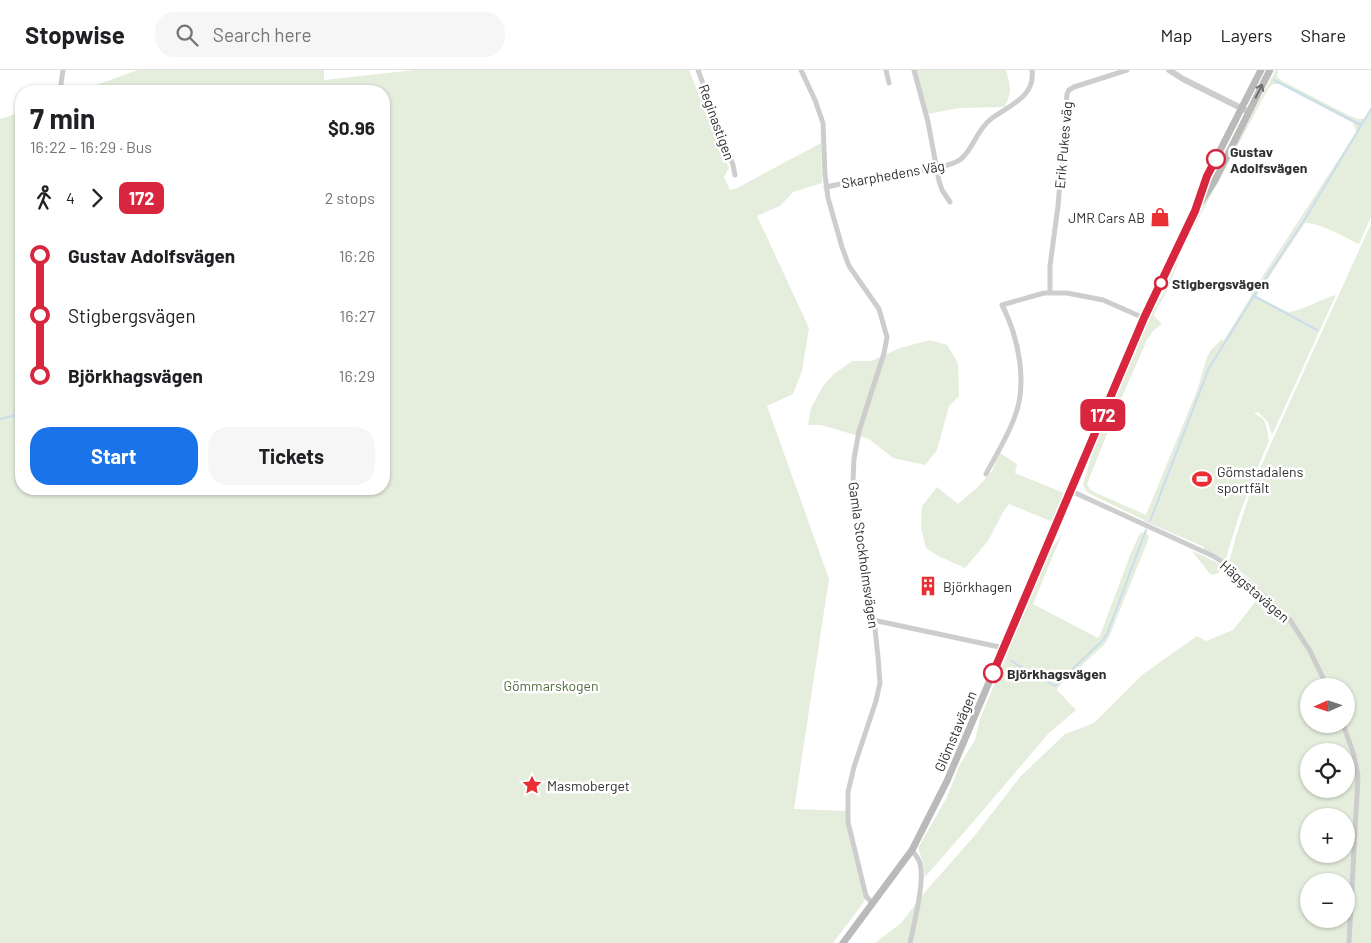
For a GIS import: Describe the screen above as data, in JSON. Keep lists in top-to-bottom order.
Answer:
{
  "streets": {
    "main road": ["Glömstavägen"],
    "street": [
      "Reginastigen",
      "Erik Pukes väg",
      "Skarphedens Väg",
      "Gamla Stockholmsvägen",
      "Häggstavägen"
    ]
  },
  "crossings": [
    ["Skarphedens Väg", "Gamla Stockholmsvägen"],
    ["Gamla Stockholmsvägen", "Glömstavägen"],
    ["Häggstavägen", "Glömstavägen"]
  ],
  "parks": ["Gömmarskogen"],
  "places": {
    "other": ["Gustav Adolfsvägen", "Stigbergsvägen", "Björkhagsvägen"],
    "shop": ["JMR Cars AB"],
    "sports": ["Gömstadalens sportfält"],
    "building": ["Björkhagen"],
    "place": ["Masmoberget"]
  },
  "lines": ["bus line 172"],
  "north": "left",
  "page": {
    "header": "Stopwise",
    "search": "Search here",
    "nav": ["Map", "Layers", "Share"],
    "on_map": "172",
    "heading": ["7 min", "16:22 – 16:29 · Bus", "$0.96"],
    "legs": ["4", "172", "2 stops"],
    "list": [
      {
        "name": "Gustav Adolfsvägen",
        "value": "16:26"
      },
      {
        "name": "Stigbergsvägen",
        "value": "16:27"
      },
      {
        "name": "Björkhagsvägen",
        "value": "16:29"
      }
    ],
    "buttons": ["Start", "Tickets"],
    "map_buttons": ["+", "−"]
  }
}
